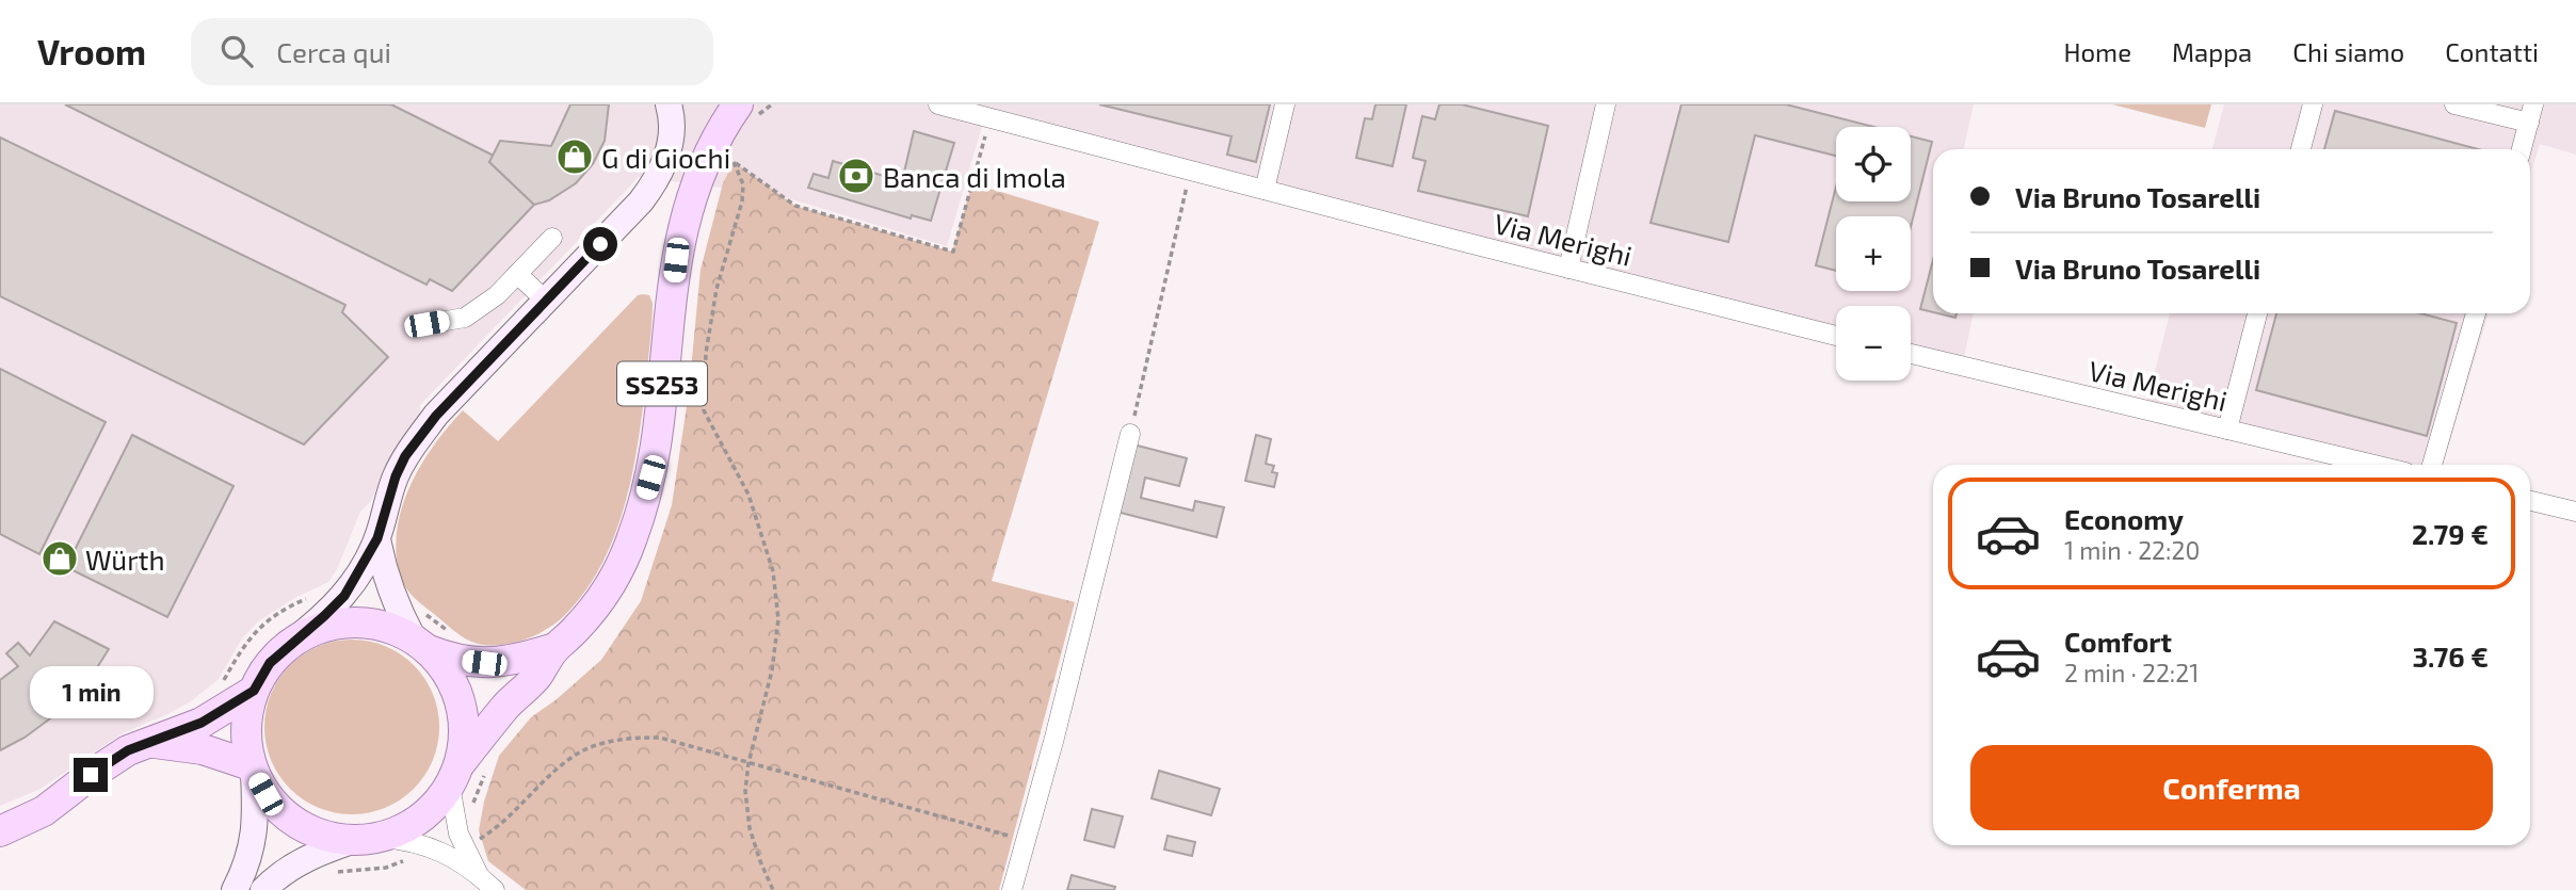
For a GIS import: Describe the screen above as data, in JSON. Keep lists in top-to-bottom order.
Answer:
{
  "streets": {
    "main road": ["SS253"],
    "street": ["Via Merighi"]
  },
  "places": {
    "shop": ["G di Giochi", "Würth"],
    "bank": ["Banca di Imola"]
  },
  "page": {
    "header": "Vroom",
    "search": "Cerca qui",
    "nav": [
      "Home",
      "Mappa",
      "Chi siamo",
      "Contatti"
    ],
    "map_buttons": ["+", "−"],
    "banner": ["Via Bruno Tosarelli", "Via Bruno Tosarelli"],
    "list": [
      {
        "name": "Economy",
        "note": "1 min · 22:20",
        "value": "2.79 €"
      },
      {
        "name": "Comfort",
        "note": "2 min · 22:21",
        "value": "3.76 €"
      }
    ],
    "bubble": "1 min",
    "buttons": "Conferma"
  }
}
